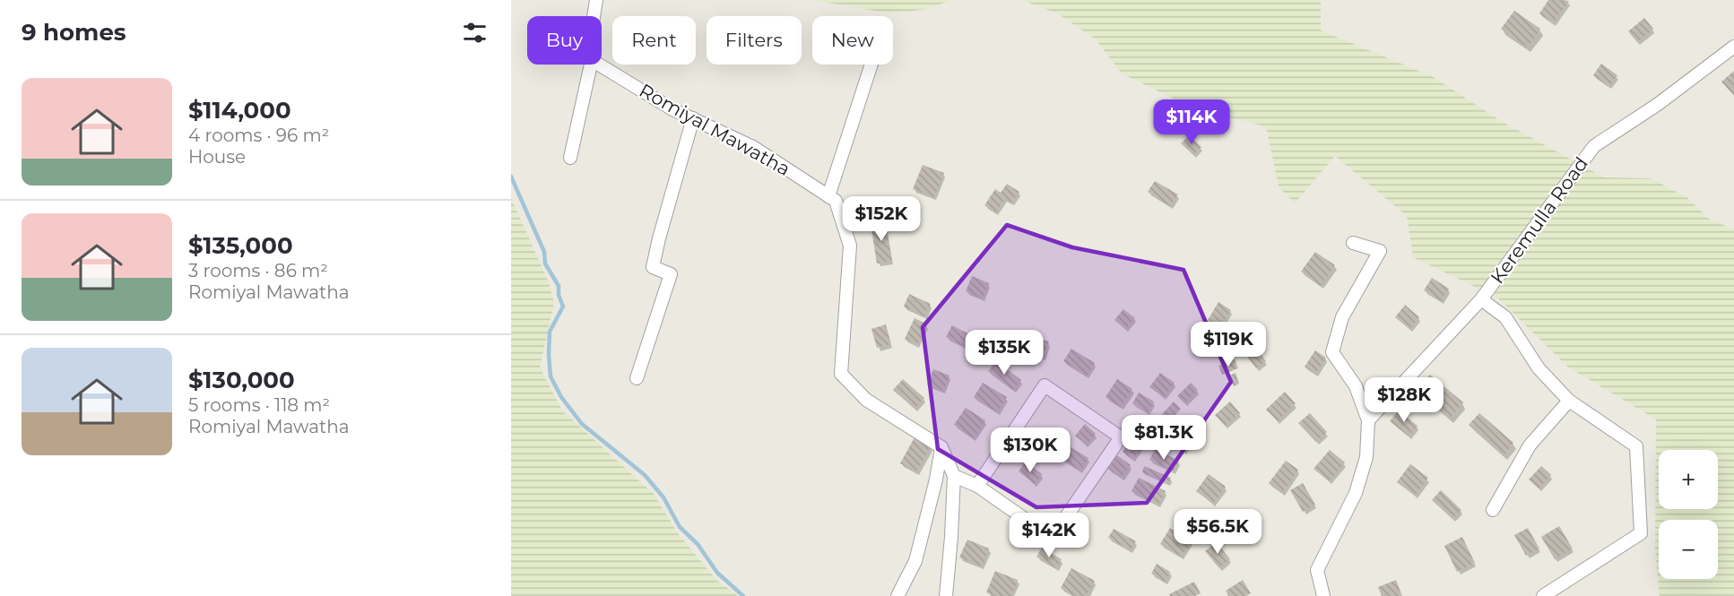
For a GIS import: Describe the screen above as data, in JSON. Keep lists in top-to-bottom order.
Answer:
{
  "streets": {
    "street": ["Romiyal Mawatha", "Keremulla Road"]
  },
  "page": {
    "heading": "9 homes",
    "chip": [
      "Buy",
      "Rent",
      "Filters",
      "New"
    ],
    "list": [
      {
        "name": "$114,000",
        "note": "4 rooms · 96 m² · House"
      },
      {
        "name": "$135,000",
        "note": "3 rooms · 86 m² · Romiyal Mawatha"
      },
      {
        "name": "$130,000",
        "note": "5 rooms · 118 m² · Romiyal Mawatha"
      }
    ],
    "price": [
      "$114K",
      "$152K",
      "$119K",
      "$135K",
      "$128K",
      "$81.3K",
      "$130K",
      "$56.5K",
      "$142K"
    ],
    "map_buttons": ["+", "−"]
  }
}
